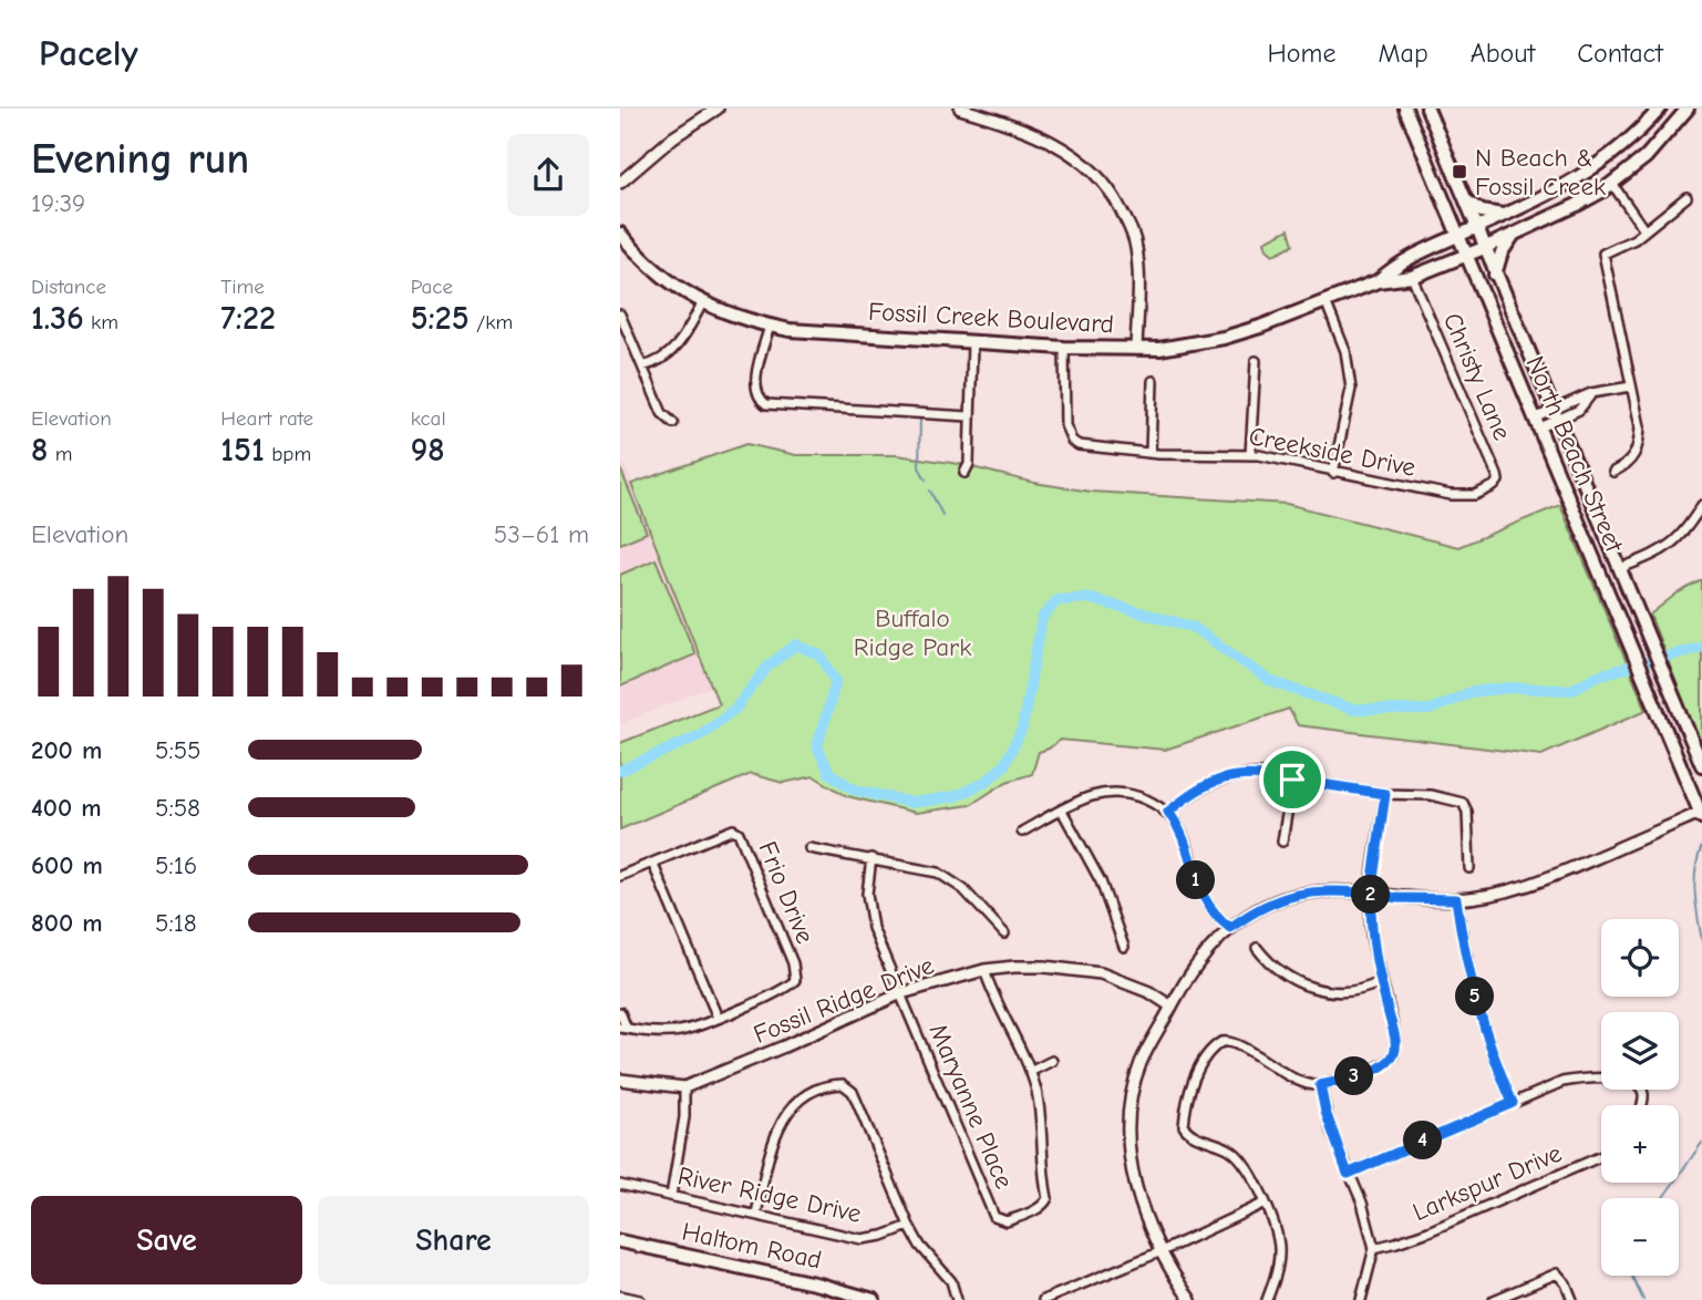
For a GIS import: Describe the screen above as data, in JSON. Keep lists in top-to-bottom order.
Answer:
{
  "streets": {
    "main road": ["Fossil Creek Boulevard", "North Beach Street", "Haltom Road"],
    "street": [
      "Christy Lane",
      "Creekside Drive",
      "Frio Drive",
      "Fossil Ridge Drive",
      "Maryanne Place",
      "Larkspur Drive",
      "River Ridge Drive"
    ]
  },
  "crossings": [
    ["Fossil Creek Boulevard", "Christy Lane"],
    ["Fossil Creek Boulevard", "Creekside Drive"],
    ["Fossil Creek Boulevard", "North Beach Street"],
    ["Christy Lane", "Creekside Drive"],
    ["Fossil Ridge Drive", "Maryanne Place"]
  ],
  "parks": ["Buffalo Ridge Park"],
  "places": {
    "transit": ["N Beach & Fossil Creek"]
  },
  "page": {
    "header": "Pacely",
    "nav": [
      "Home",
      "Map",
      "About",
      "Contact"
    ],
    "heading": ["Evening run", "19:39"],
    "stats": [
      ["Distance", "1.36 km"],
      ["Time", "7:22"],
      ["Pace", "5:25 /km"],
      ["Elevation", "8 m"],
      ["Heart rate", "151 bpm"],
      ["kcal", "98"]
    ],
    "chart": ["Elevation", "53–61 m"],
    "list": [
      {
        "name": "200 m",
        "note": "5:55"
      },
      {
        "name": "400 m",
        "note": "5:58"
      },
      {
        "name": "600 m",
        "note": "5:16"
      },
      {
        "name": "800 m",
        "note": "5:18"
      }
    ],
    "pins": [
      "1",
      "2",
      "5",
      "3",
      "4"
    ],
    "map_buttons": ["+", "−"],
    "buttons": ["Save", "Share"]
  }
}
